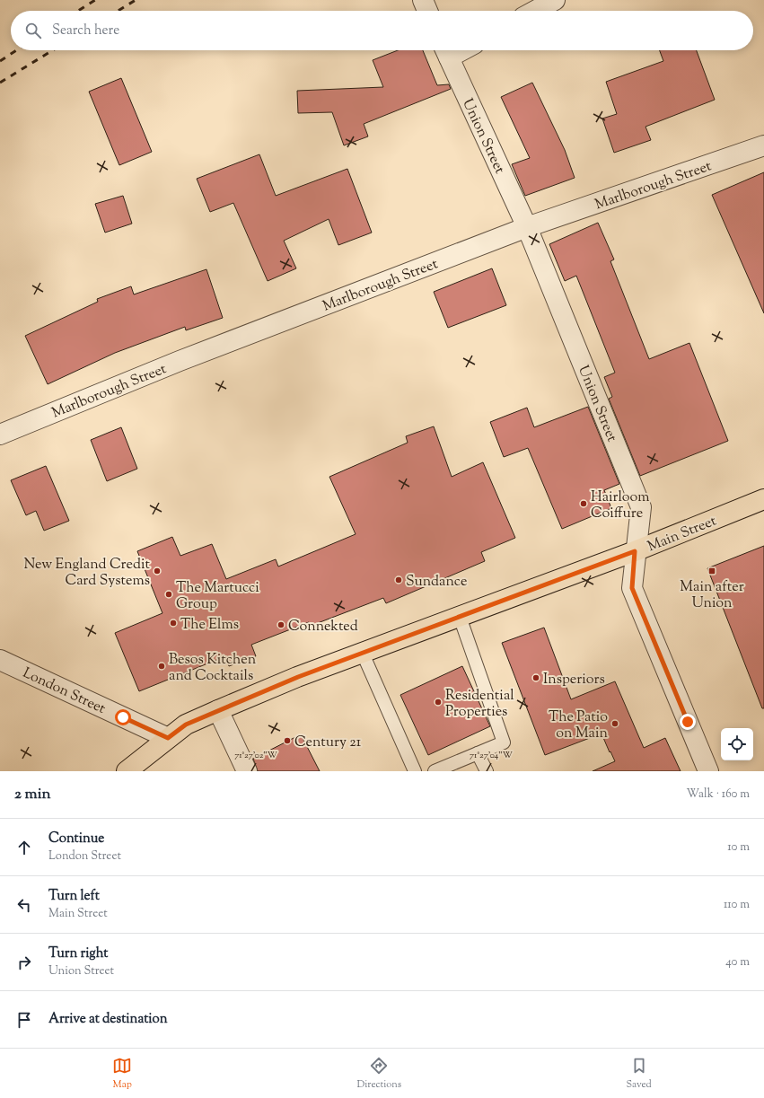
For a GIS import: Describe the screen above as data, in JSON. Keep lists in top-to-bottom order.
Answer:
{
  "streets": {
    "main road": ["Main Street"],
    "street": ["Union Street", "Marlborough Street", "London Street"]
  },
  "crossings": [
    ["Union Street", "Marlborough Street"],
    ["Union Street", "Main Street"],
    ["Main Street", "London Street"]
  ],
  "places": {
    "other": [
      "Hairloom Coiffure",
      "New England Credit Card Systems",
      "Sundance",
      "The Martucci Group",
      "The Elms",
      "Connekted",
      "Besos Kitchen and Cocktails",
      "Insperiors",
      "Residential Properties",
      "The Patio on Main",
      "Century 21"
    ],
    "transit": ["Main after Union"]
  },
  "page": {
    "search": "Search here",
    "heading": ["2 min", "Walk · 160 m"],
    "list": [
      ["Continue", "London Street", "10 m"],
      ["Turn left", "Main Street", "110 m"],
      ["Turn right", "Union Street", "40 m"],
      "Arrive at destination"
    ],
    "nav": ["Map", "Directions", "Saved"]
  },
  "coordinates": ["71°27'02\"W", "71°27'04\"W"]
}
